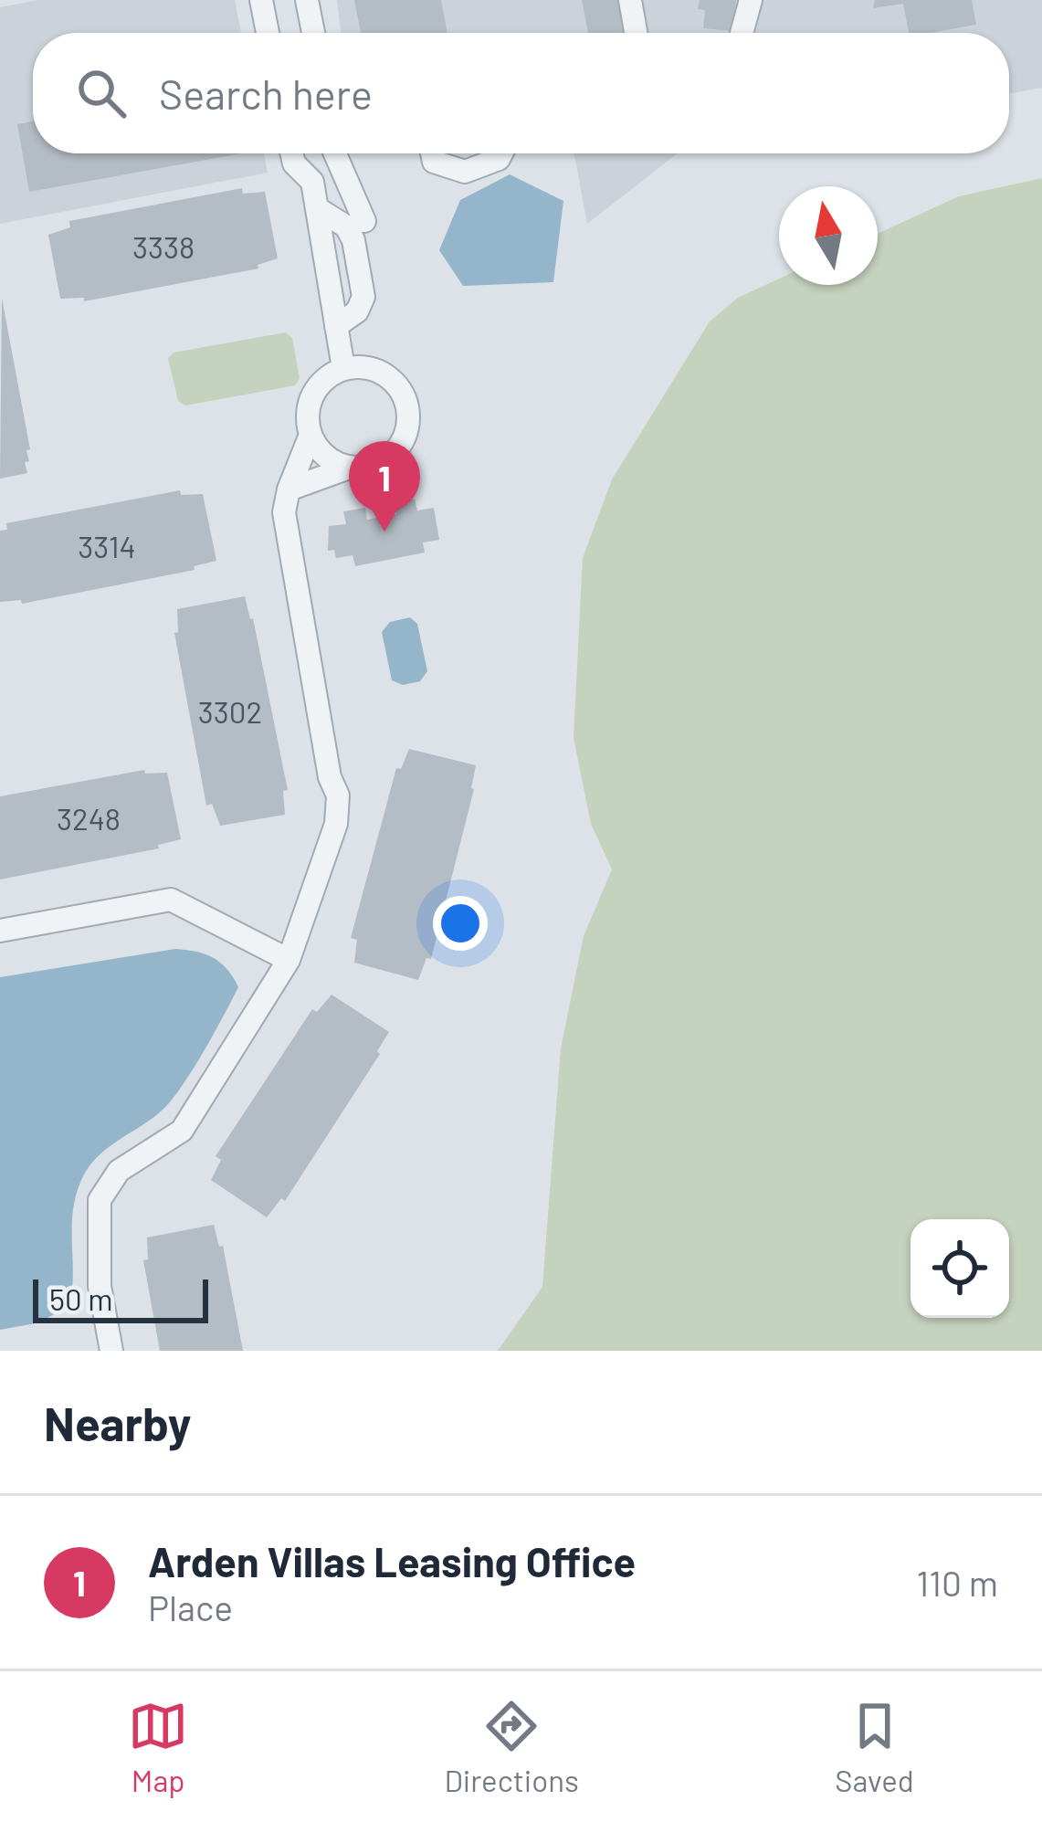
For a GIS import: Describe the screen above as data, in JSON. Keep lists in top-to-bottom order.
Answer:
{
  "house_numbers": [
    "3338",
    "3314",
    "3302",
    "3248"
  ],
  "scale_bar": "50 m",
  "north": "top",
  "page": {
    "search": "Search here",
    "pins": "1",
    "scale": "50 m",
    "heading": "Nearby",
    "list": [
      {
        "mark": "1",
        "name": "Arden Villas Leasing Office",
        "note": "Place",
        "value": "110 m"
      }
    ],
    "nav": ["Map", "Directions", "Saved"]
  }
}
